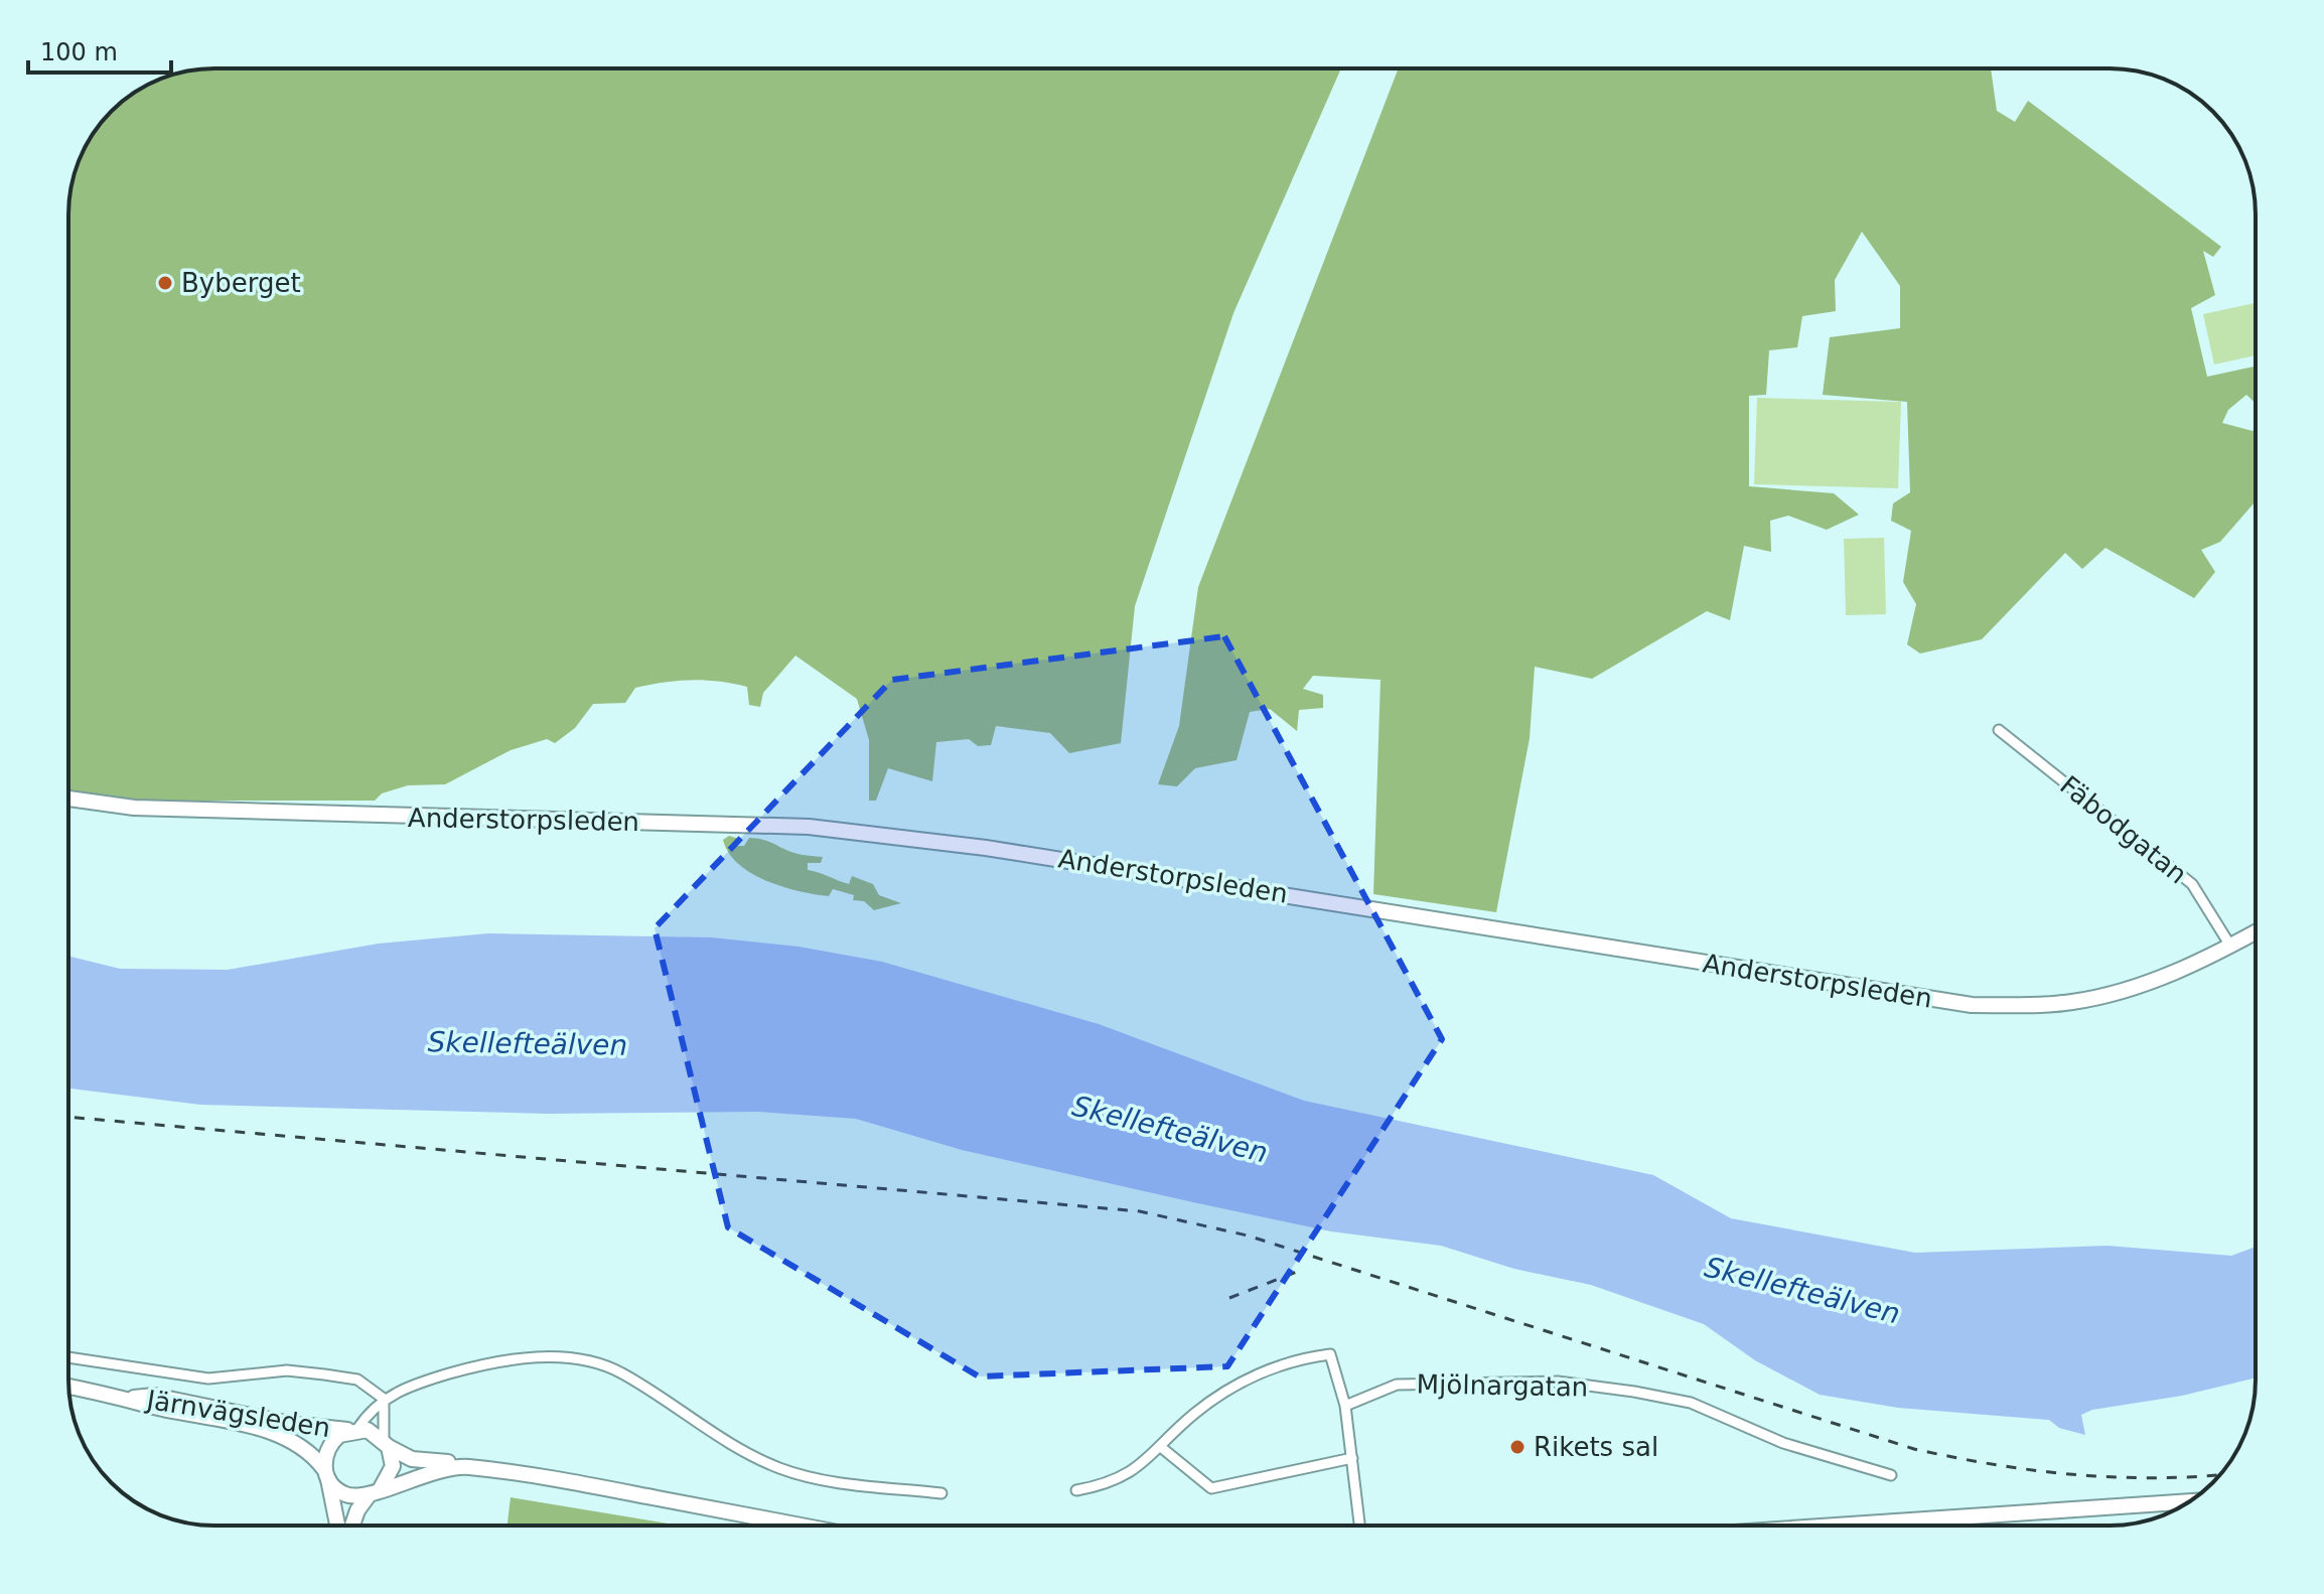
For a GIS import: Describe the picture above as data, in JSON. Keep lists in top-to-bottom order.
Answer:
{
  "streets": {
    "main road": ["Anderstorpsleden", "Järnvägsleden"],
    "street": ["Fäbodgatan", "Mjölnargatan"]
  },
  "crossings": [
    ["Anderstorpsleden", "Fäbodgatan"]
  ],
  "water": ["Skellefteälven"],
  "places": ["Byberget", "Rikets sal"],
  "scale_bar": "100 m"
}
